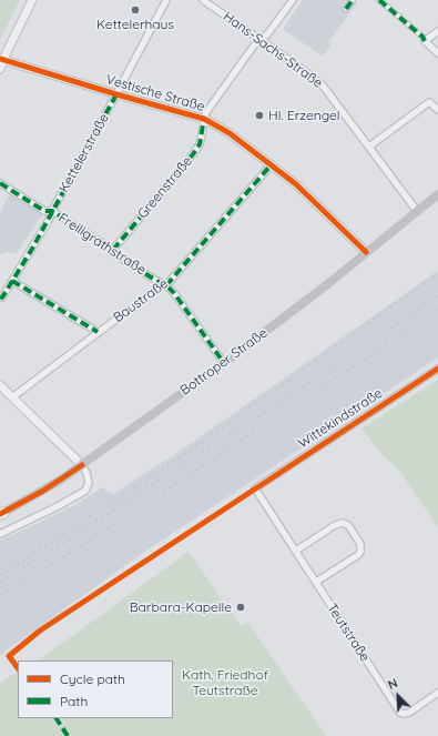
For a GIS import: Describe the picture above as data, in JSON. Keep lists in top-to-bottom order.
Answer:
{
  "streets": {
    "main road": ["Bottroper Straße"],
    "street": [
      "Hans-Sachs-Straße",
      "Vestische Straße",
      "Kettelerstraße",
      "Greenstraße",
      "Freiligrathstraße",
      "Baustraße",
      "Wittekindstraße",
      "Teutstraße"
    ]
  },
  "crossings": [
    ["Hans-Sachs-Straße", "Bottroper Straße"],
    ["Vestische Straße", "Kettelerstraße"],
    ["Vestische Straße", "Greenstraße"],
    ["Vestische Straße", "Baustraße"],
    ["Vestische Straße", "Bottroper Straße"],
    ["Kettelerstraße", "Freiligrathstraße"],
    ["Greenstraße", "Freiligrathstraße"],
    ["Freiligrathstraße", "Baustraße"],
    ["Freiligrathstraße", "Bottroper Straße"],
    ["Wittekindstraße", "Teutstraße"]
  ],
  "parks": ["Kath. Friedhof Teutstraße"],
  "places": ["Kettelerhaus", "Hl. Erzengel", "Barbara-Kapelle"],
  "legend": ["Cycle path", "Path"],
  "north": "top left"
}
